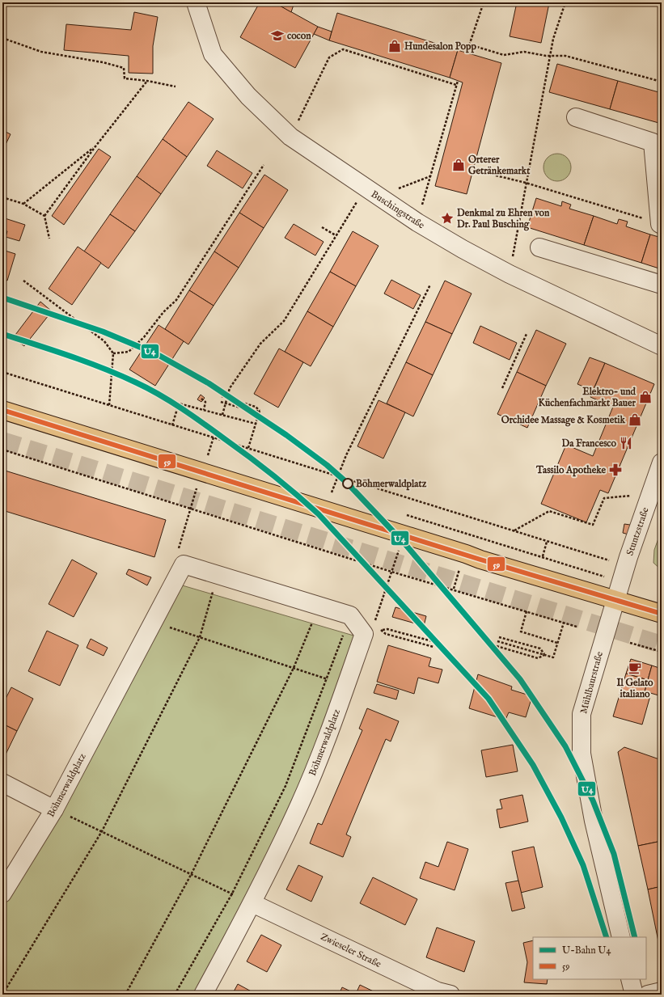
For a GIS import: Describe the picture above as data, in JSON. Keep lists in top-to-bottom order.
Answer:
{
  "streets": {
    "street": [
      "Buschingstraße",
      "Stuntzstraße",
      "Mühlbaurstraße",
      "Böhmerwaldplatz",
      "Zwieseler Straße"
    ]
  },
  "crossings": [
    ["Stuntzstraße", "Mühlbaurstraße"],
    ["Böhmerwaldplatz", "Zwieseler Straße"]
  ],
  "places": {
    "school or university": ["cocon"],
    "shop": [
      "Hundesalon Popp",
      "Orterer Getränkemarkt",
      "Elektro- und Küchenfachmarkt Bauer",
      "Orchidee Massage & Kosmetik"
    ],
    "place": ["Denkmal zu Ehren von Dr. Paul Busching"],
    "restaurant": ["Da Francesco"],
    "pharmacy": ["Tassilo Apotheke"],
    "other": ["Böhmerwaldplatz"],
    "cafe": ["Il Gelato italiano"]
  },
  "lines": ["metro line U4", "transit line 59"],
  "legend": ["U-Bahn U4", "59"]
}
